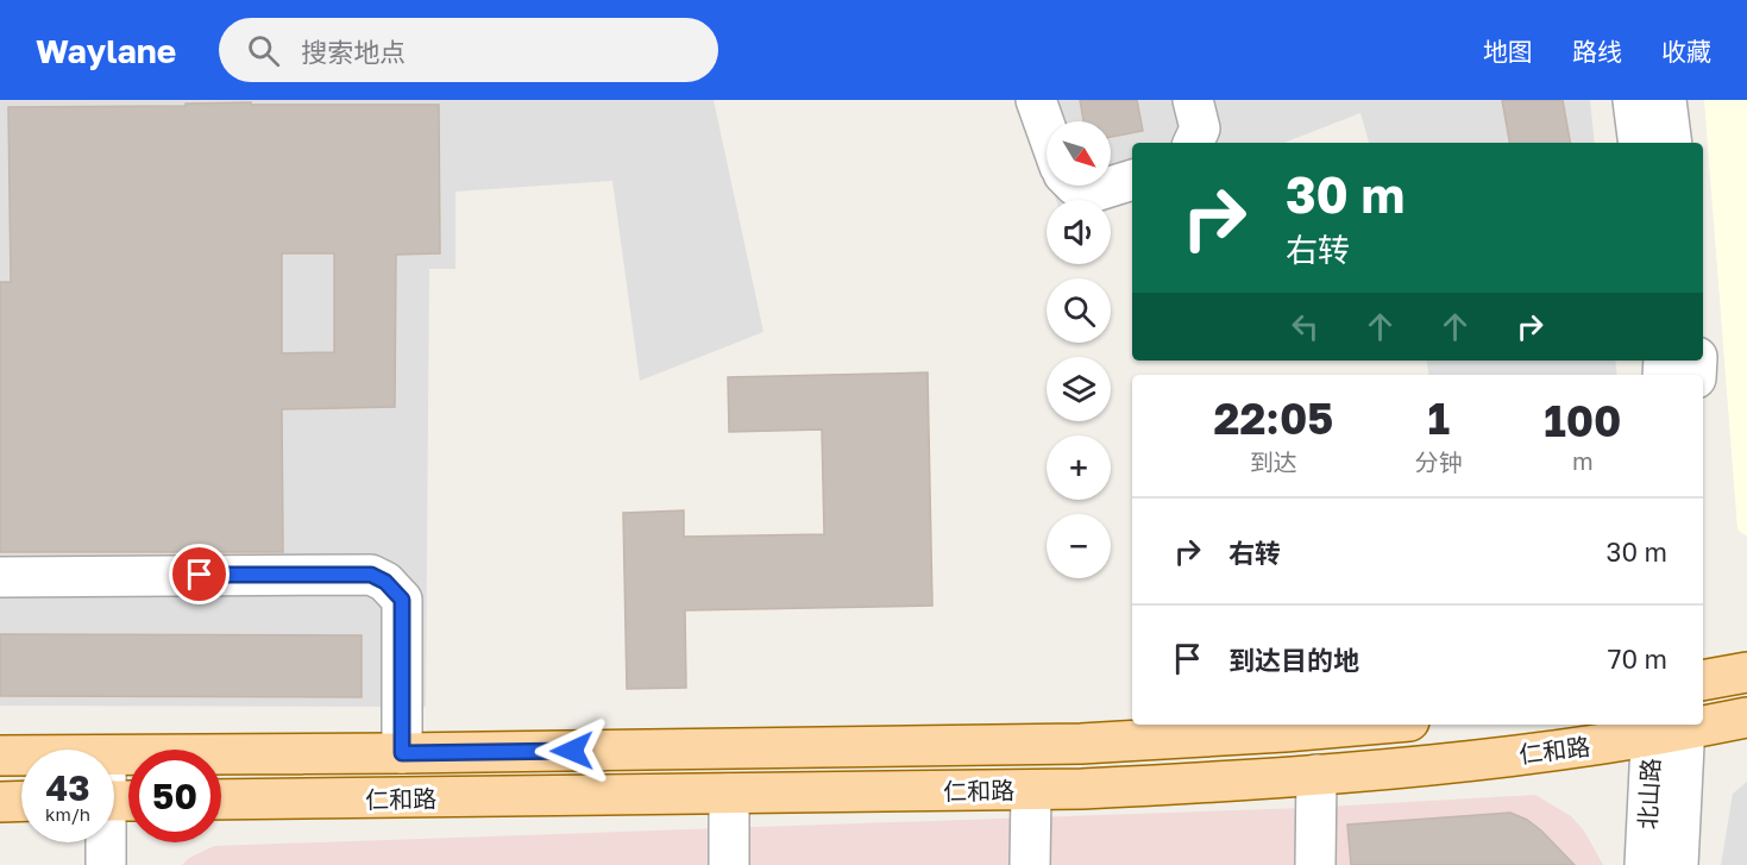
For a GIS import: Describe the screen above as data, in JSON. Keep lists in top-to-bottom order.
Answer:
{
  "streets": {
    "main road": ["仁和路"],
    "street": ["北山路"]
  },
  "crossings": [
    ["仁和路", "北山路"]
  ],
  "north": "bottom right",
  "page": {
    "header": "Waylane",
    "search": "搜索地点",
    "nav": ["地图", "路线", "收藏"],
    "map_buttons": ["+", "−"],
    "turn": ["30 m", "右转"],
    "eta": [
      "22:05",
      "到达",
      "1",
      "分钟",
      "100",
      "m"
    ],
    "list": [
      {
        "name": "右转",
        "value": "30 m"
      },
      {
        "name": "到达目的地",
        "value": "70 m"
      }
    ],
    "speed": "43 km/h",
    "limit": "50"
  }
}
